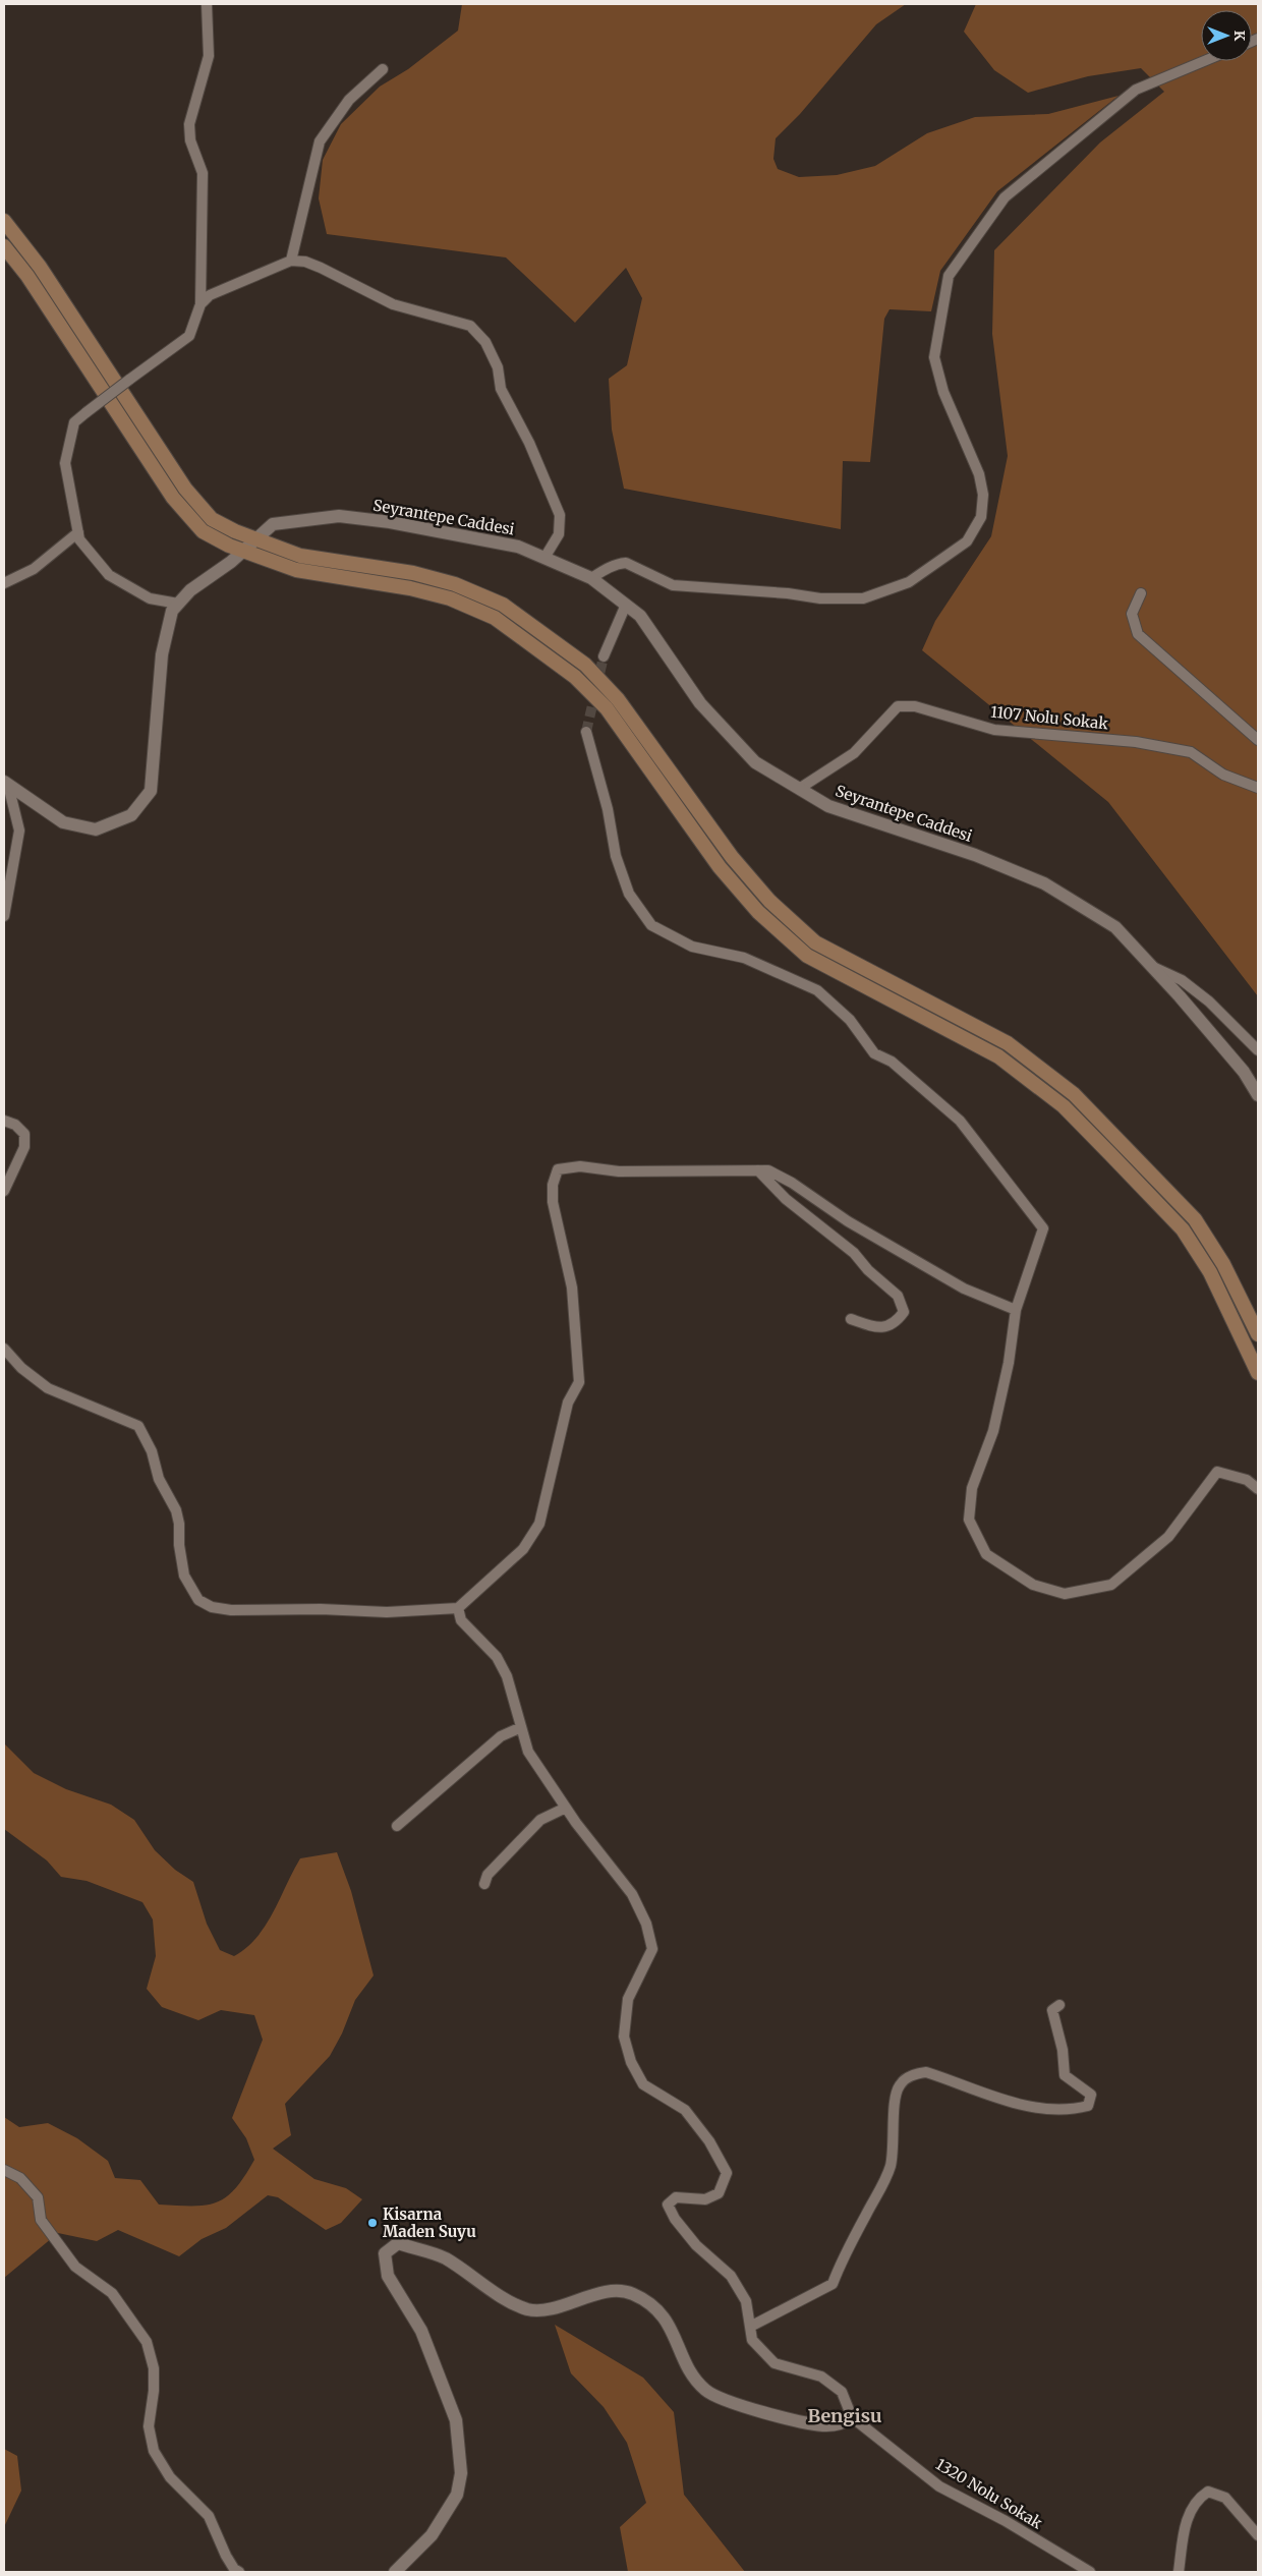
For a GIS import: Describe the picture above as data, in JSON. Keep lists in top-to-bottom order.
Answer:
{
  "streets": {
    "street": ["Seyrantepe Caddesi", "1107 Nolu Sokak", "1320 Nolu Sokak"]
  },
  "crossings": [
    ["Seyrantepe Caddesi", "1107 Nolu Sokak"]
  ],
  "districts": ["Bengisu"],
  "places": ["Kisarna Maden Suyu"],
  "north": "right"
}
